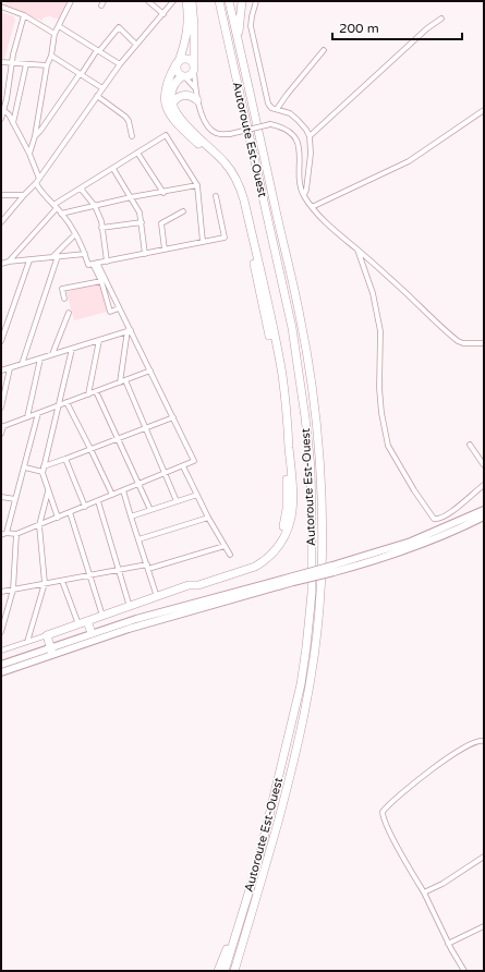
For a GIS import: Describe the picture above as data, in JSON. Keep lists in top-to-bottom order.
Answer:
{
  "streets": {
    "highway": ["Autoroute Est-Ouest"]
  },
  "scale_bar": "200 m"
}
